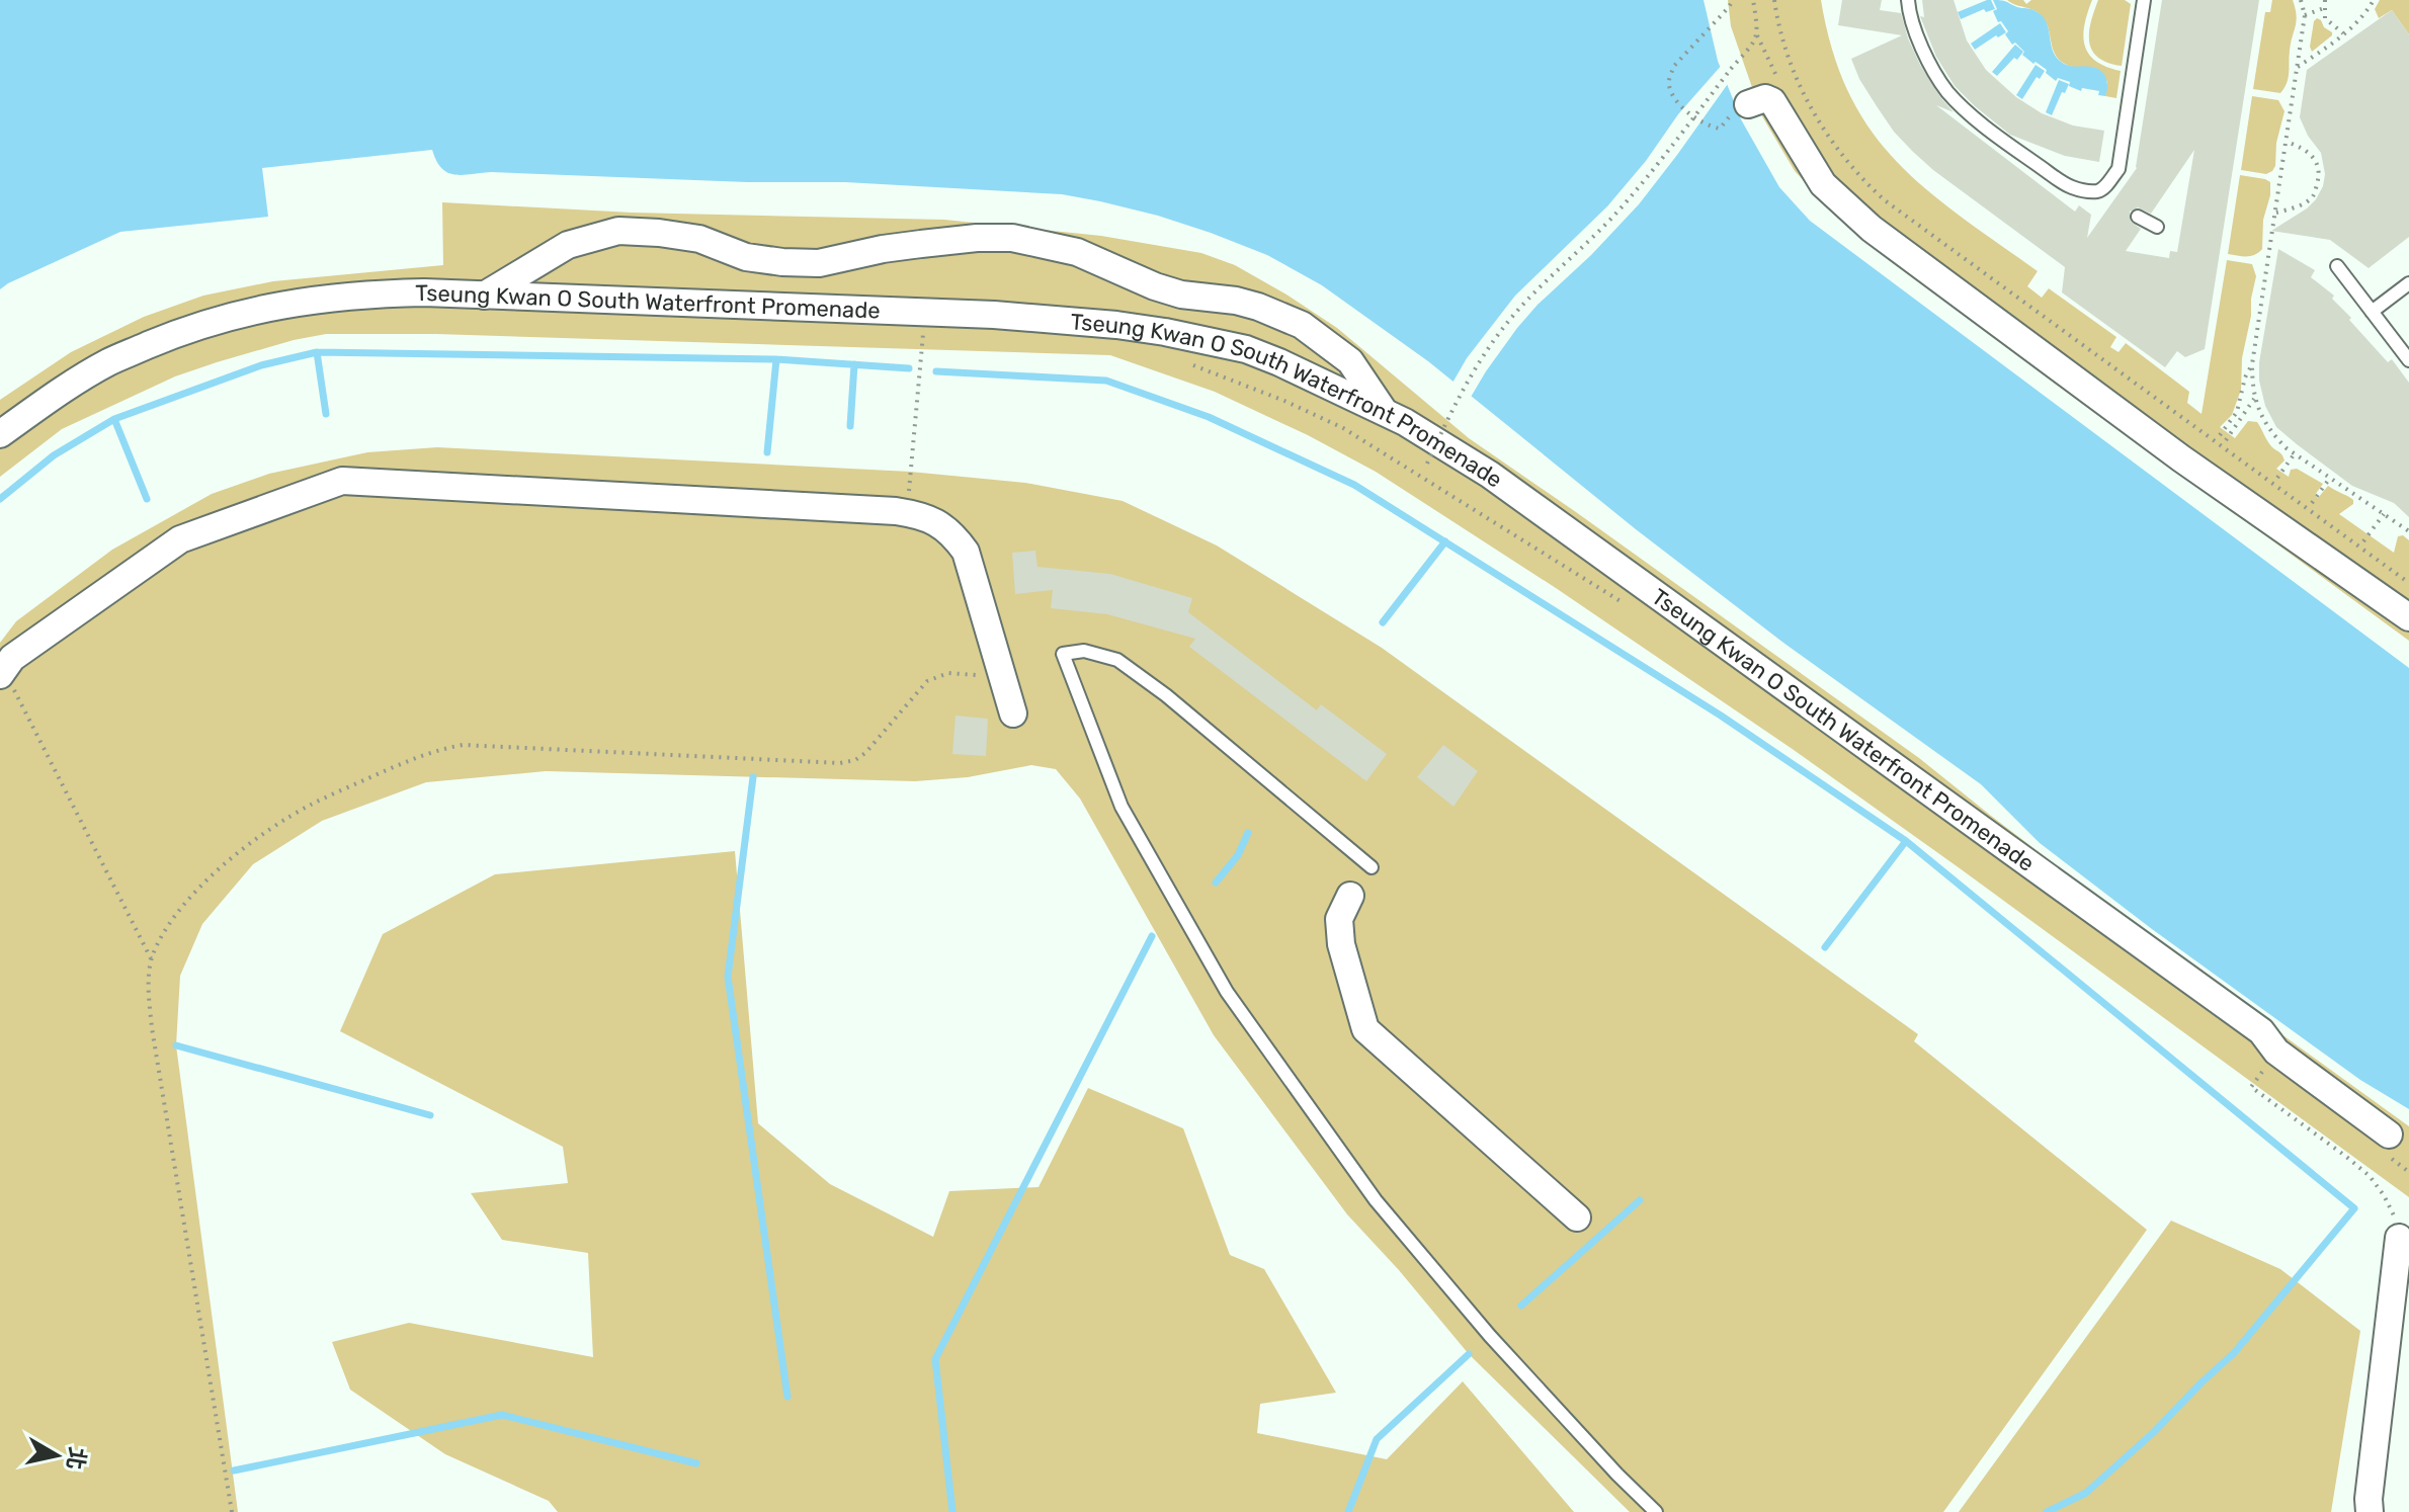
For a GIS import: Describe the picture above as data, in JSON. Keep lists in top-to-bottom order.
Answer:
{
  "streets": {
    "street": ["Tseung Kwan O South Waterfront Promenade"]
  },
  "north": "right"
}
